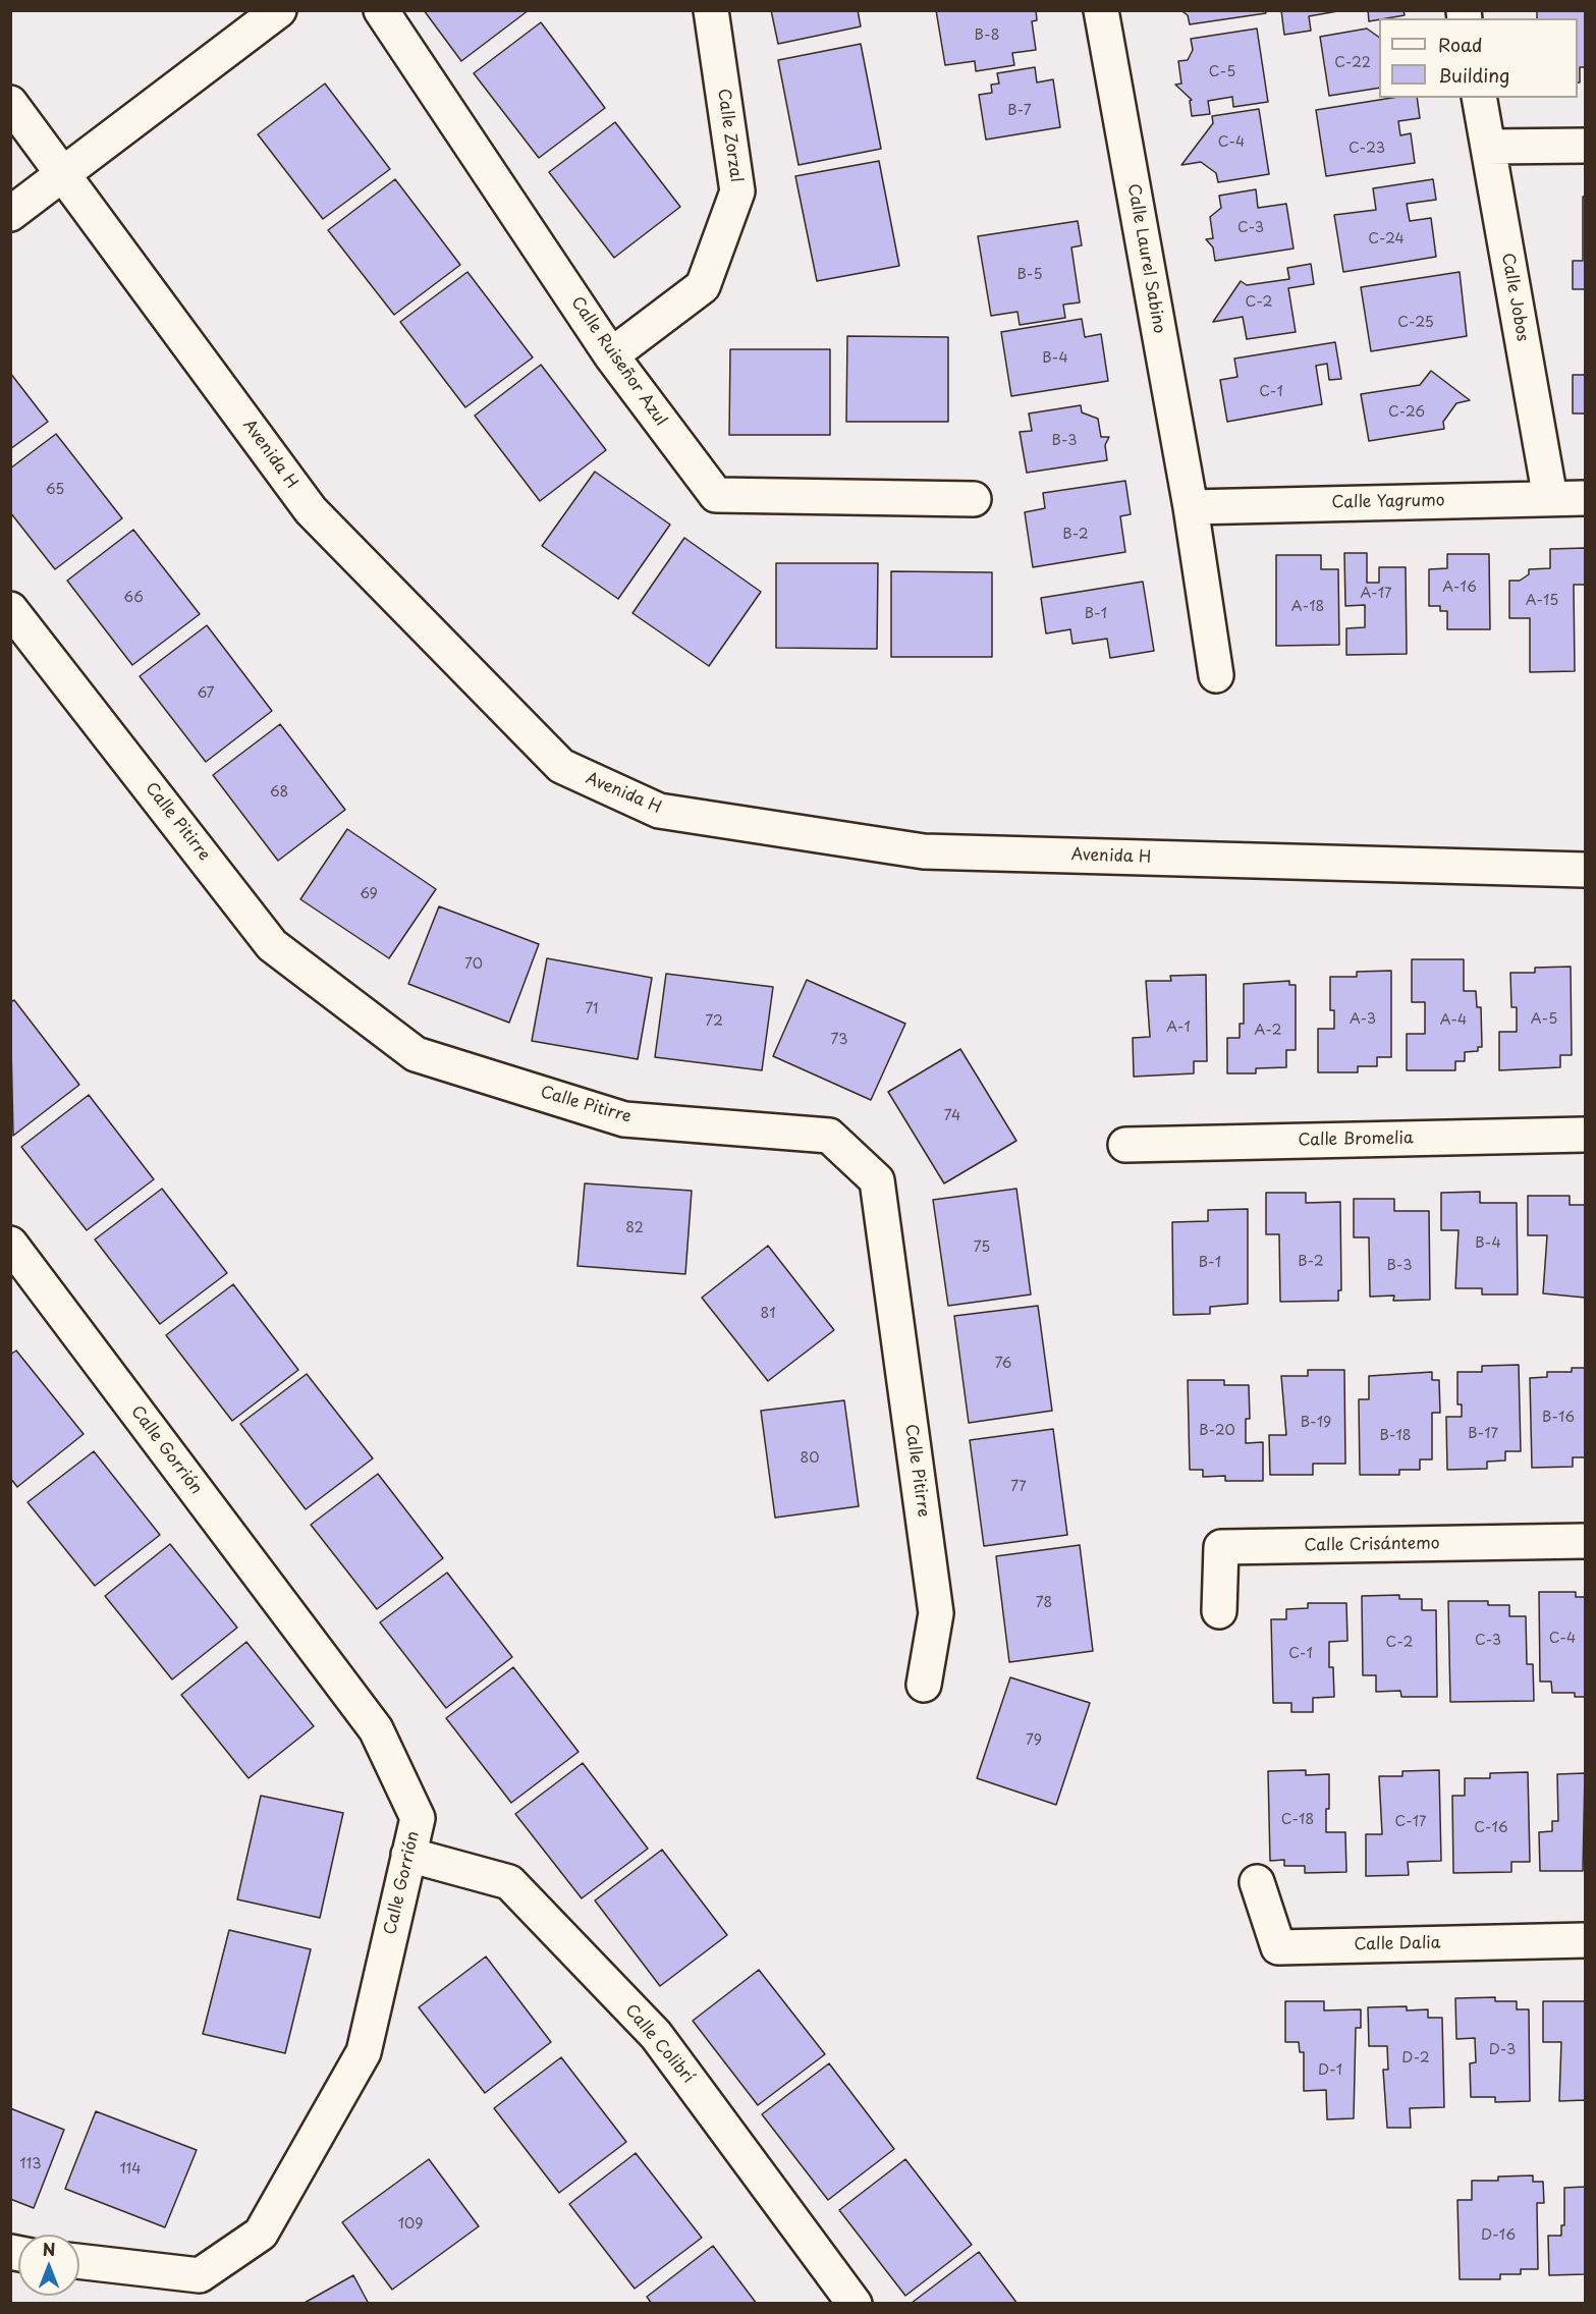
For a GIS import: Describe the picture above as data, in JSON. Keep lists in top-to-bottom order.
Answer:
{
  "streets": {
    "street": [
      "Calle Zorzal",
      "Calle Laurel Sabino",
      "Calle Jobos",
      "Calle Ruiseñor Azul",
      "Avenida H",
      "Calle Yagrumo",
      "Calle Pitirre",
      "Calle Bromelia",
      "Calle Gorrión",
      "Calle Crisántemo",
      "Calle Dalia",
      "Calle Colibrí"
    ]
  },
  "crossings": [
    ["Calle Zorzal", "Calle Ruiseñor Azul"],
    ["Calle Laurel Sabino", "Calle Yagrumo"],
    ["Calle Jobos", "Calle Yagrumo"],
    ["Calle Gorrión", "Calle Colibrí"]
  ],
  "house_numbers": [
    "B-8",
    "C-22",
    "C-5",
    "B-7",
    "C-4",
    "C-23",
    "C-3",
    "C-24",
    "B-5",
    "C-2",
    "C-25",
    "B-4",
    "C-1",
    "C-26",
    "B-3",
    "65",
    "B-2",
    "A-16",
    "A-17",
    "66",
    "A-15",
    "A-18",
    "B-1",
    "67",
    "68",
    "69",
    "70",
    "71",
    "A-3",
    "A-5",
    "A-4",
    "72",
    "A-1",
    "A-2",
    "73",
    "74",
    "82",
    "B-4",
    "75",
    "B-2",
    "B-1",
    "B-3",
    "81",
    "76",
    "B-16",
    "B-19",
    "B-20",
    "B-17",
    "B-18",
    "80",
    "77",
    "78",
    "C-4",
    "C-3",
    "C-2",
    "C-1",
    "79",
    "C-18",
    "C-17",
    "C-16",
    "D-3",
    "D-2",
    "D-1",
    "113",
    "114",
    "109",
    "D-16"
  ],
  "legend": ["Road", "Building"],
  "north": "top"
}
